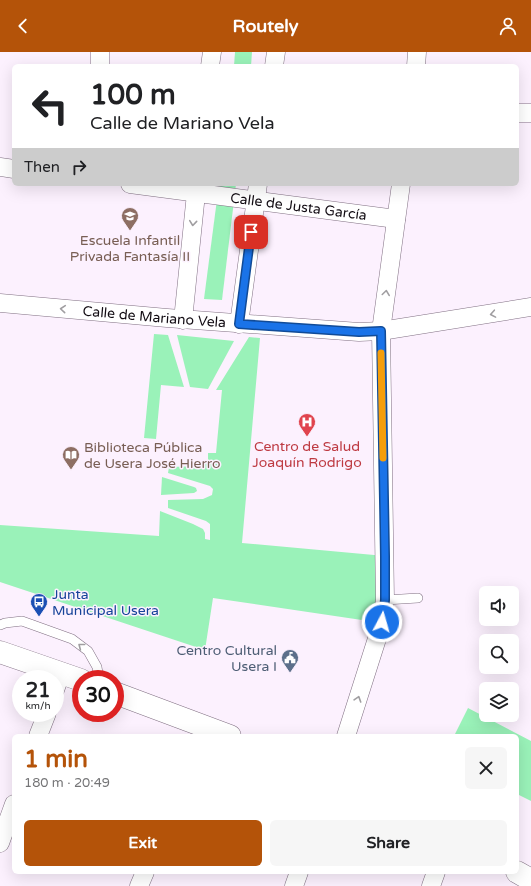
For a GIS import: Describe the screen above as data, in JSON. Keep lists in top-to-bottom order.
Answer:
{
  "streets": {
    "street": ["Calle de Justa García", "Calle de Mariano Vela"]
  },
  "one_way": ["Calle de Mariano Vela"],
  "places": {
    "school or university": ["Escuela Infantil Privada Fantasía II"],
    "hospital": ["Centro de Salud Joaquín Rodrigo"],
    "library": ["Biblioteca Pública de Usera José Hierro"],
    "bus stop": ["Junta Municipal Usera"],
    "public building": ["Centro Cultural Usera I"]
  },
  "page": {
    "header": "Routely",
    "turn": ["100 m", "Calle de Mariano Vela"],
    "then": "Then",
    "speed": "21 km/h",
    "limit": "30",
    "heading": ["1 min", "180 m · 20:49"],
    "buttons": ["Exit", "Share"]
  }
}
